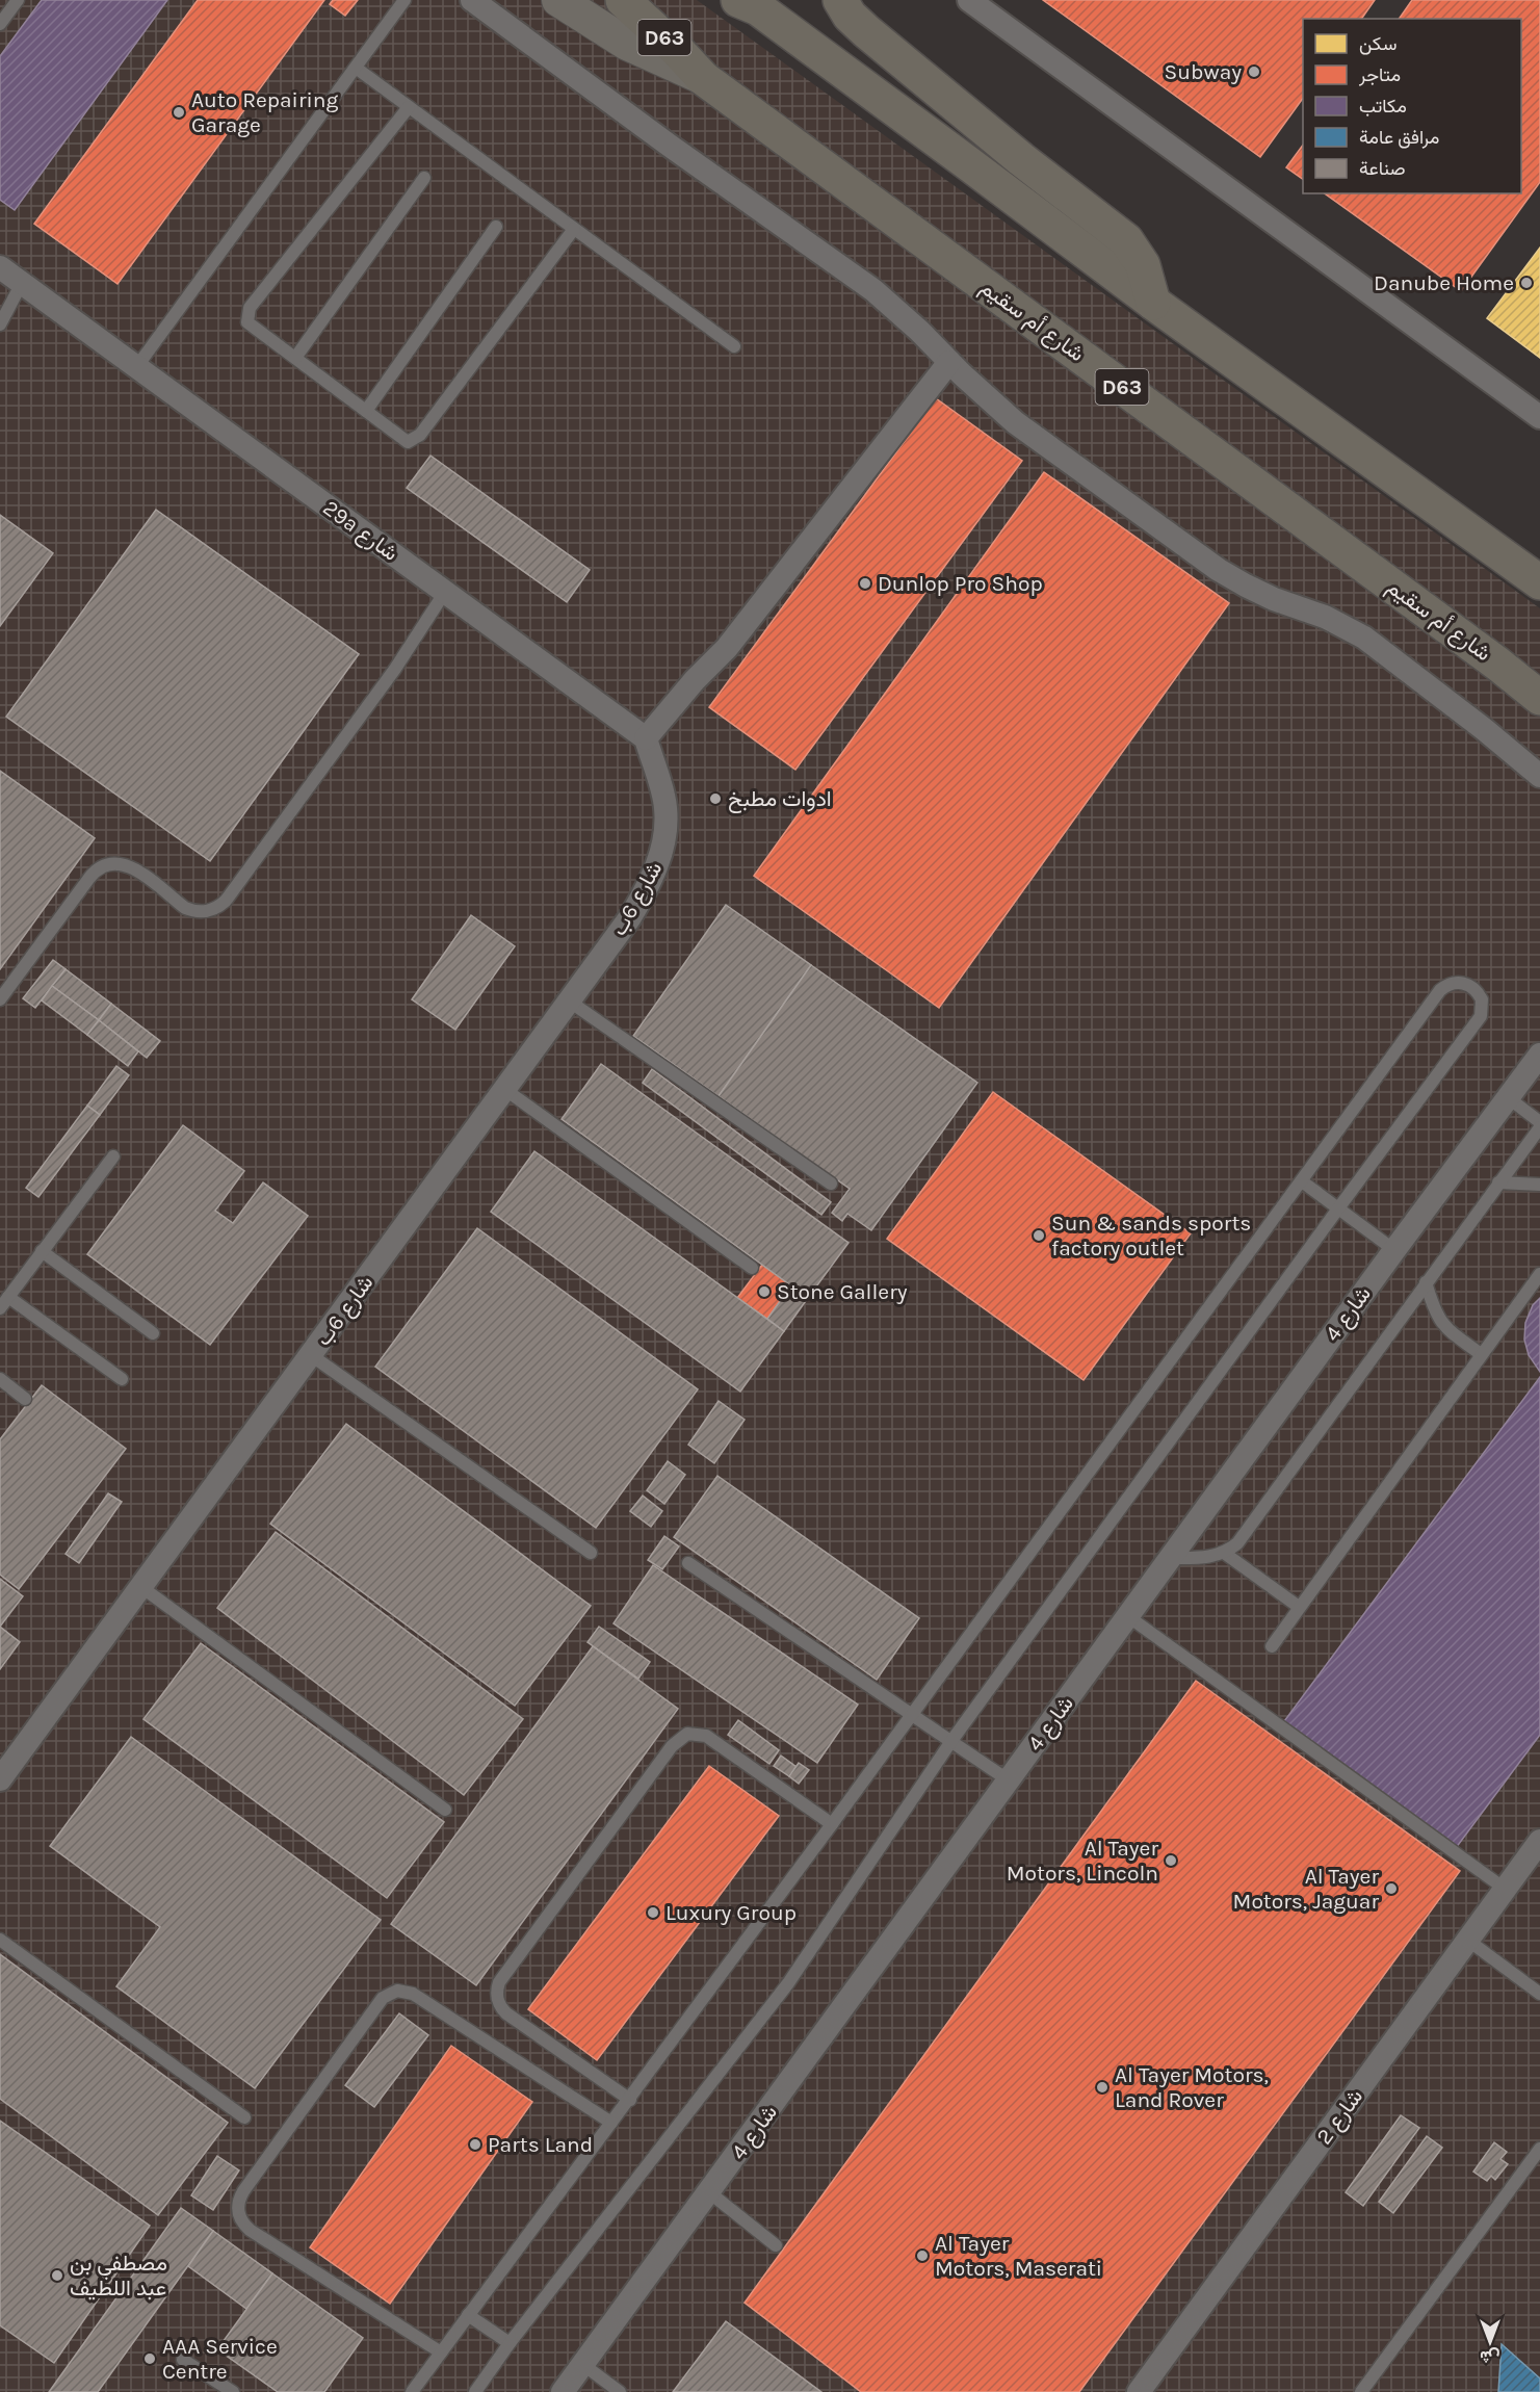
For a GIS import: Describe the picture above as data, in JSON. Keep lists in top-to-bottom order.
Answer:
{
  "streets": {
    "main road": ["D63", "شارع أم سقيم"],
    "street": [
      "29a شارع",
      "شارع 6ب",
      "شارع 4",
      "شارع 2"
    ]
  },
  "crossings": [
    ["29a شارع", "شارع 6ب"]
  ],
  "places": [
    "Subway",
    "Auto Repairing Garage",
    "Danube Home",
    "Dunlop Pro Shop",
    "ادوات مطبخ",
    "Sun & sands sports factory outlet",
    "Stone Gallery",
    "Al Tayer Motors, Lincoln",
    "Al Tayer Motors, Jaguar",
    "Luxury Group",
    "Al Tayer Motors, Land Rover",
    "Parts Land",
    "Al Tayer Motors, Maserati",
    "مصطفي بن عبد اللطيف",
    "AAA Service Centre"
  ],
  "legend": [
    "سكن",
    "متاجر",
    "مكاتب",
    "مرافق عامة",
    "صناعة"
  ],
  "north": "bottom"
}
